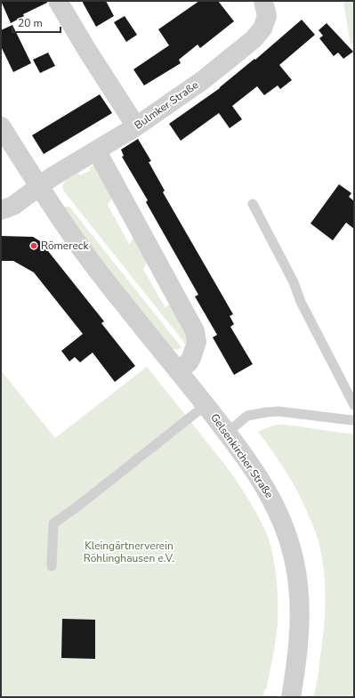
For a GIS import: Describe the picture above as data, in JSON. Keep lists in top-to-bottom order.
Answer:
{
  "streets": {
    "street": ["Bulmker Straße", "Gelsenkircher Straße"]
  },
  "crossings": [
    ["Bulmker Straße", "Gelsenkircher Straße"]
  ],
  "parks": ["Kleingärtnerverein Röhlinghausen e.V."],
  "places": ["Römereck"],
  "scale_bar": "20 m"
}
